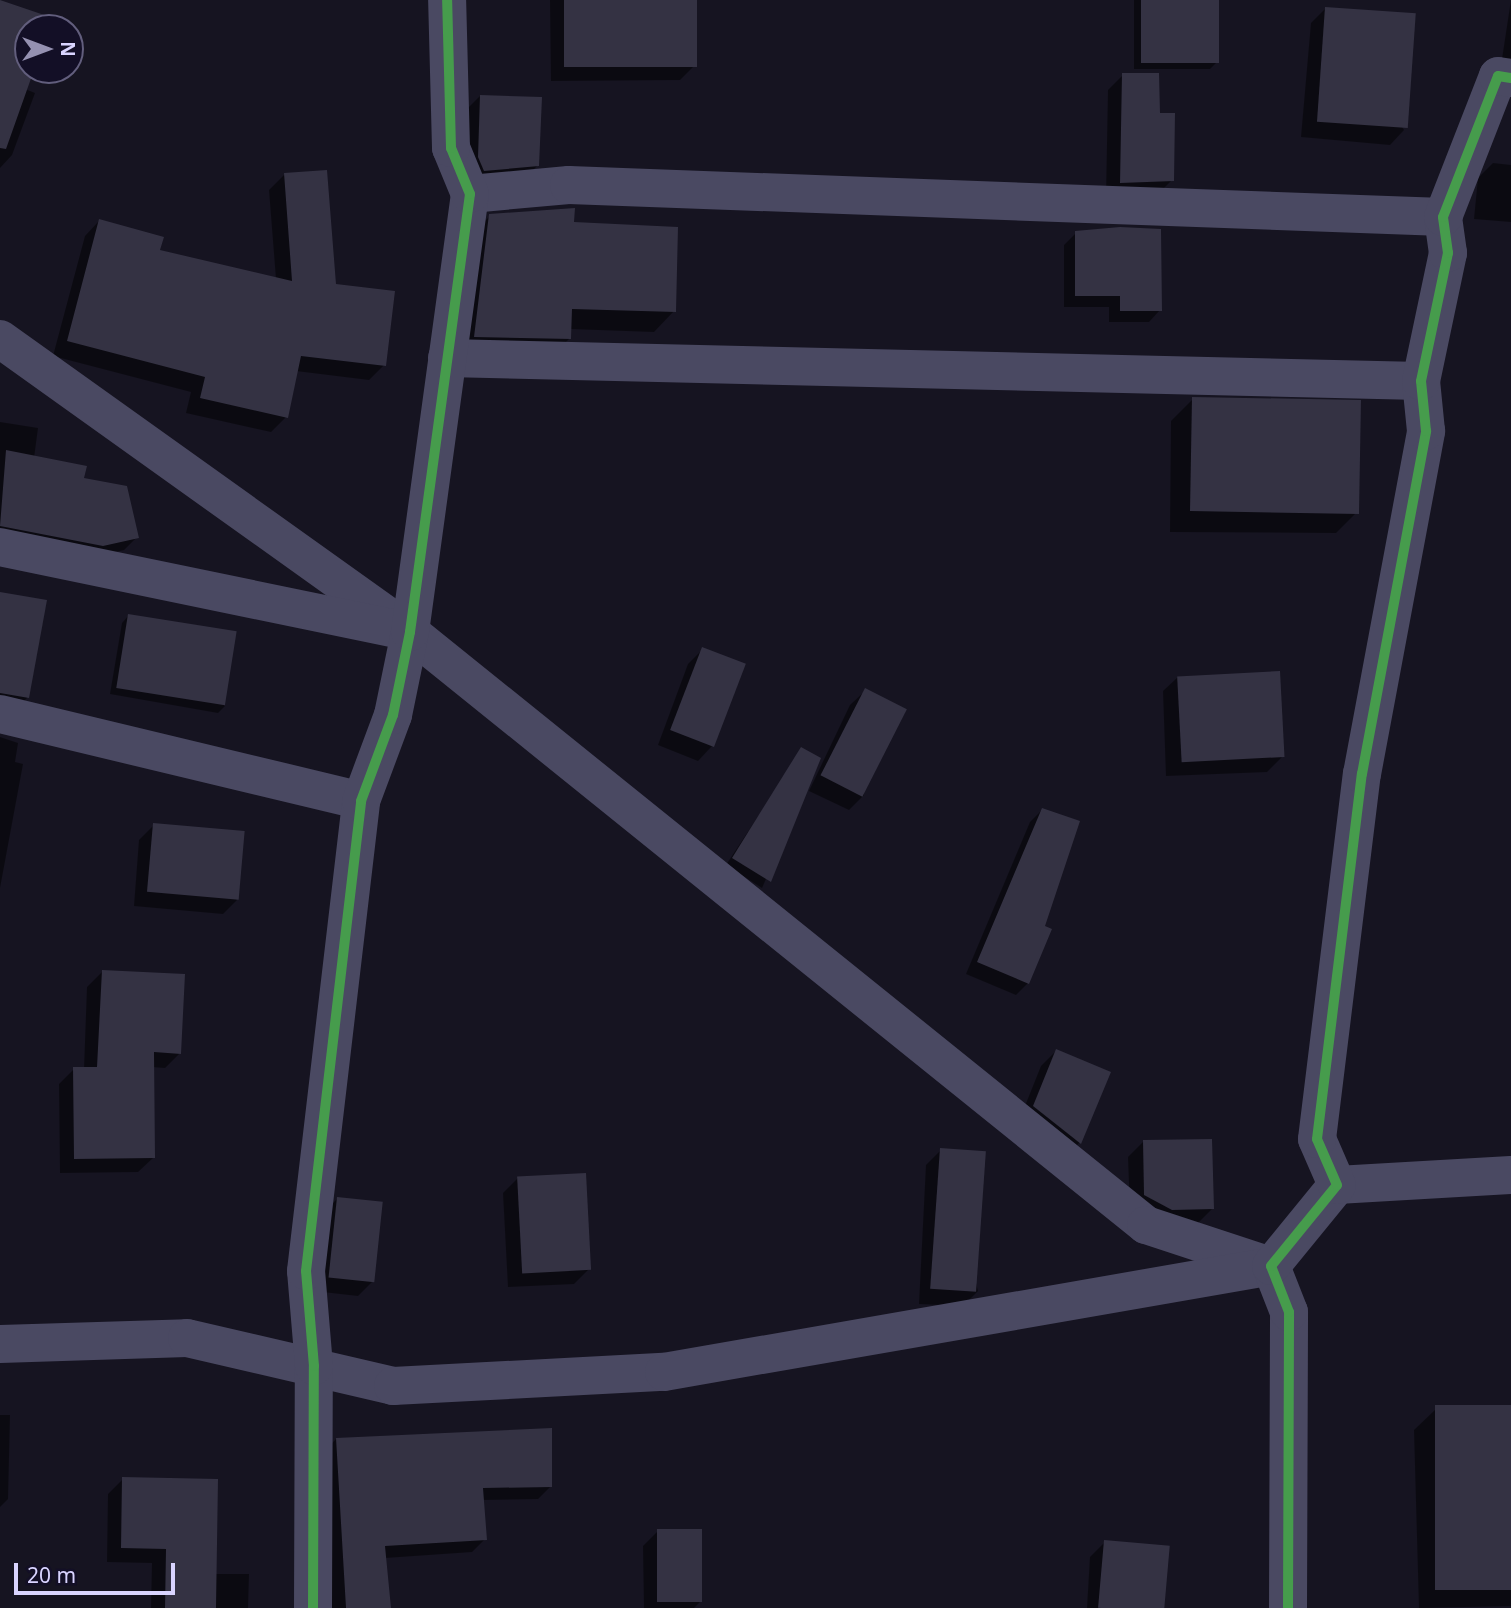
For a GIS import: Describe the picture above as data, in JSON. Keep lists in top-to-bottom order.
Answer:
{
  "scale_bar": "20 m",
  "north": "right"
}
